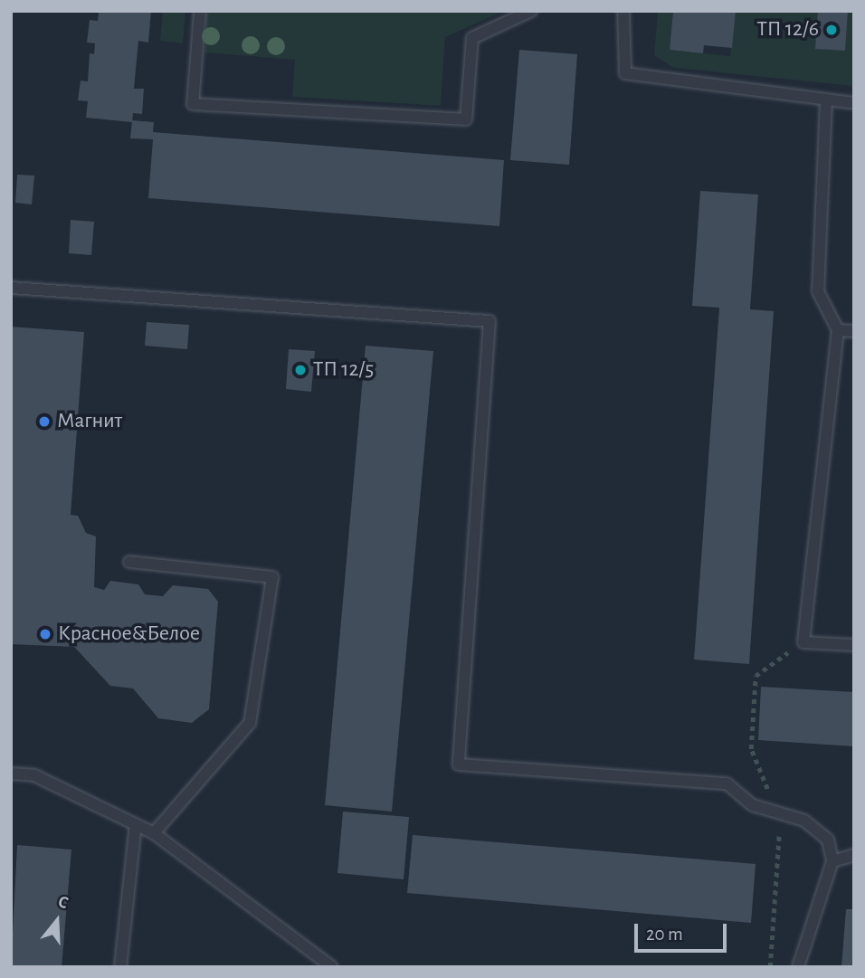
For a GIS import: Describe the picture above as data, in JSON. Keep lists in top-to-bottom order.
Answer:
{
  "places": [
    "ТП 12/6",
    "ТП 12/5",
    "Магнит",
    "Красное&Белое"
  ],
  "scale_bar": "20 m",
  "north": "top"
}
